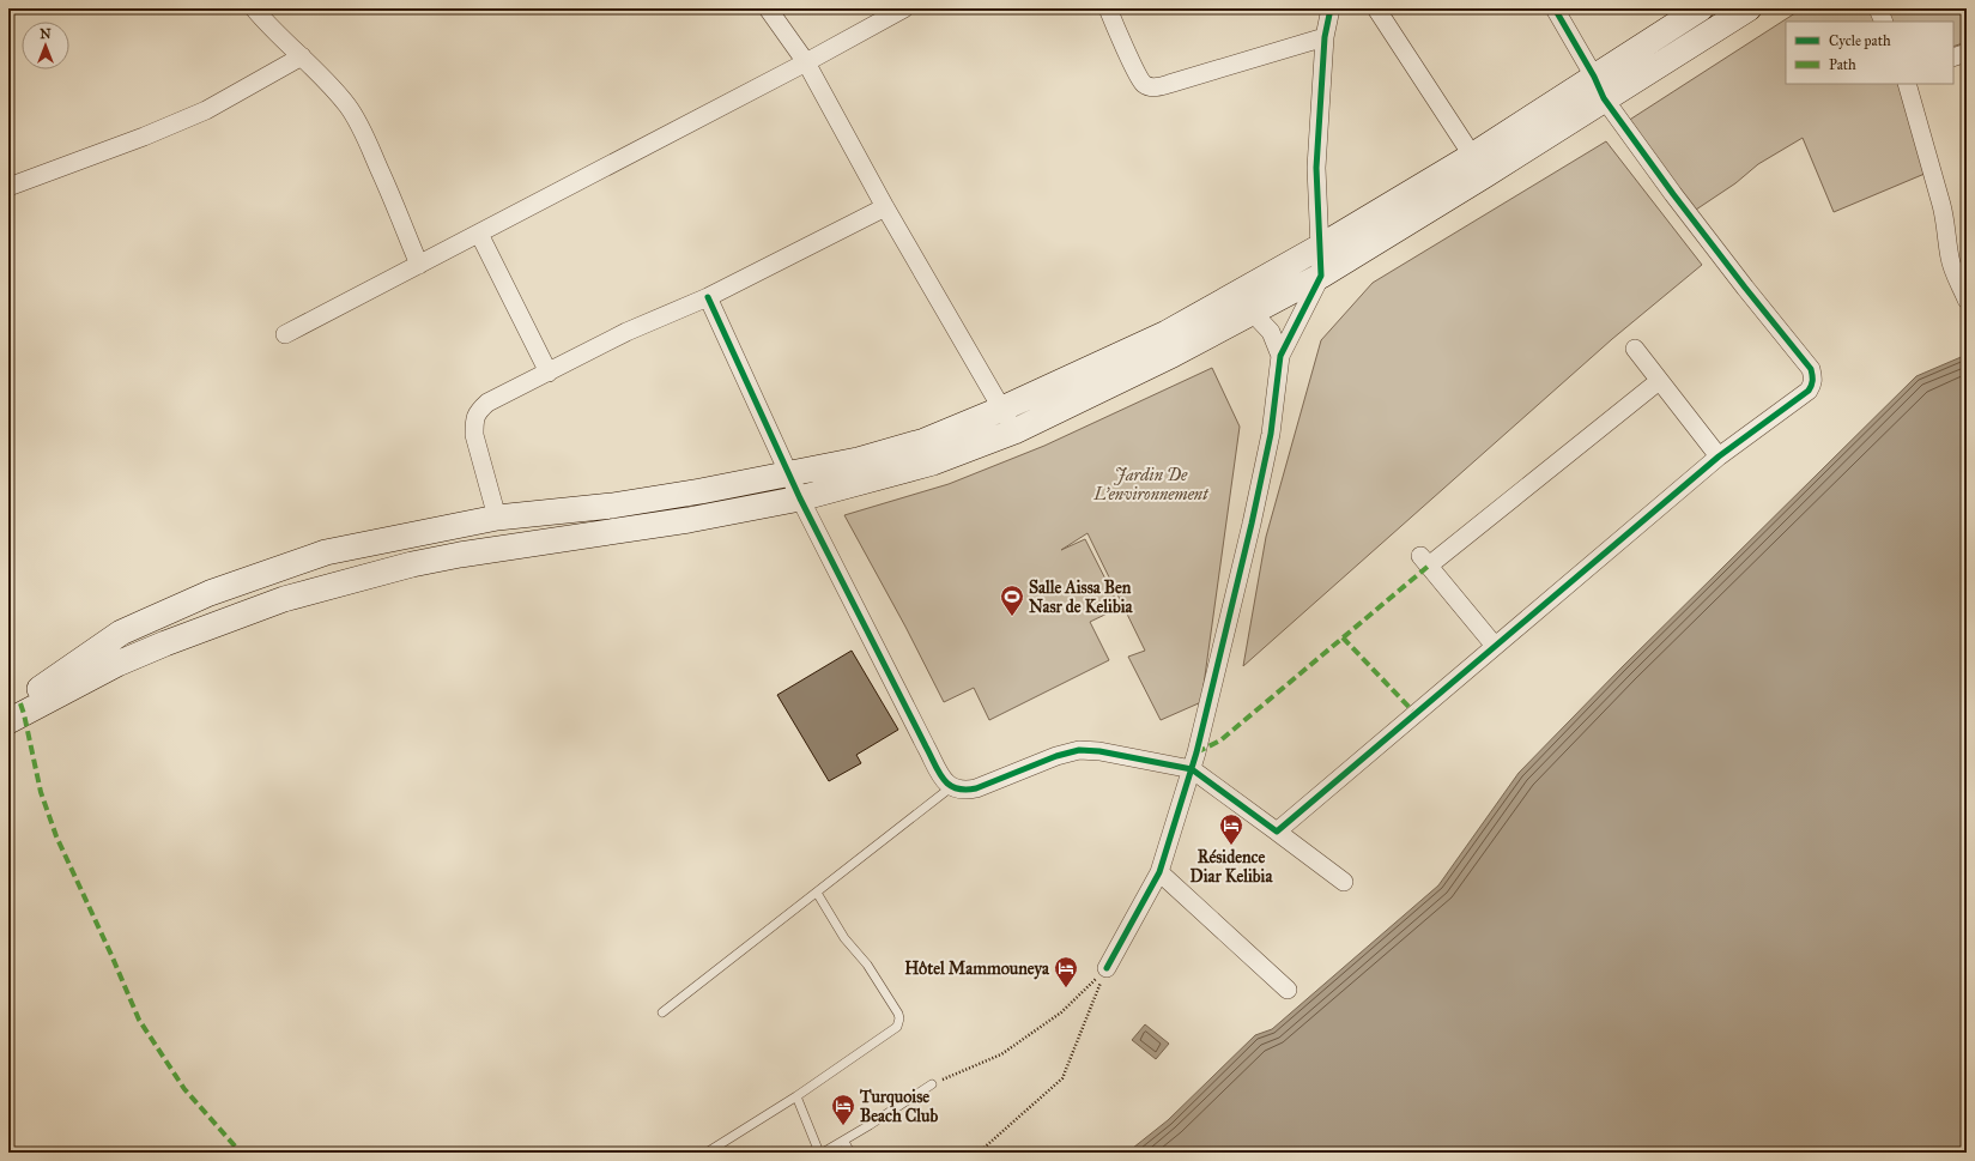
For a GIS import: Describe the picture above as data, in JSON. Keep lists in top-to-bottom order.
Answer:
{
  "parks": ["Jardin De L'environnement"],
  "places": {
    "sports": ["Salle Aissa Ben Nasr de Kelibia"],
    "hotel": ["Résidence Diar Kelibia", "Hôtel Mammouneya", "Turquoise Beach Club"]
  },
  "legend": ["Cycle path", "Path"],
  "north": "top"
}
